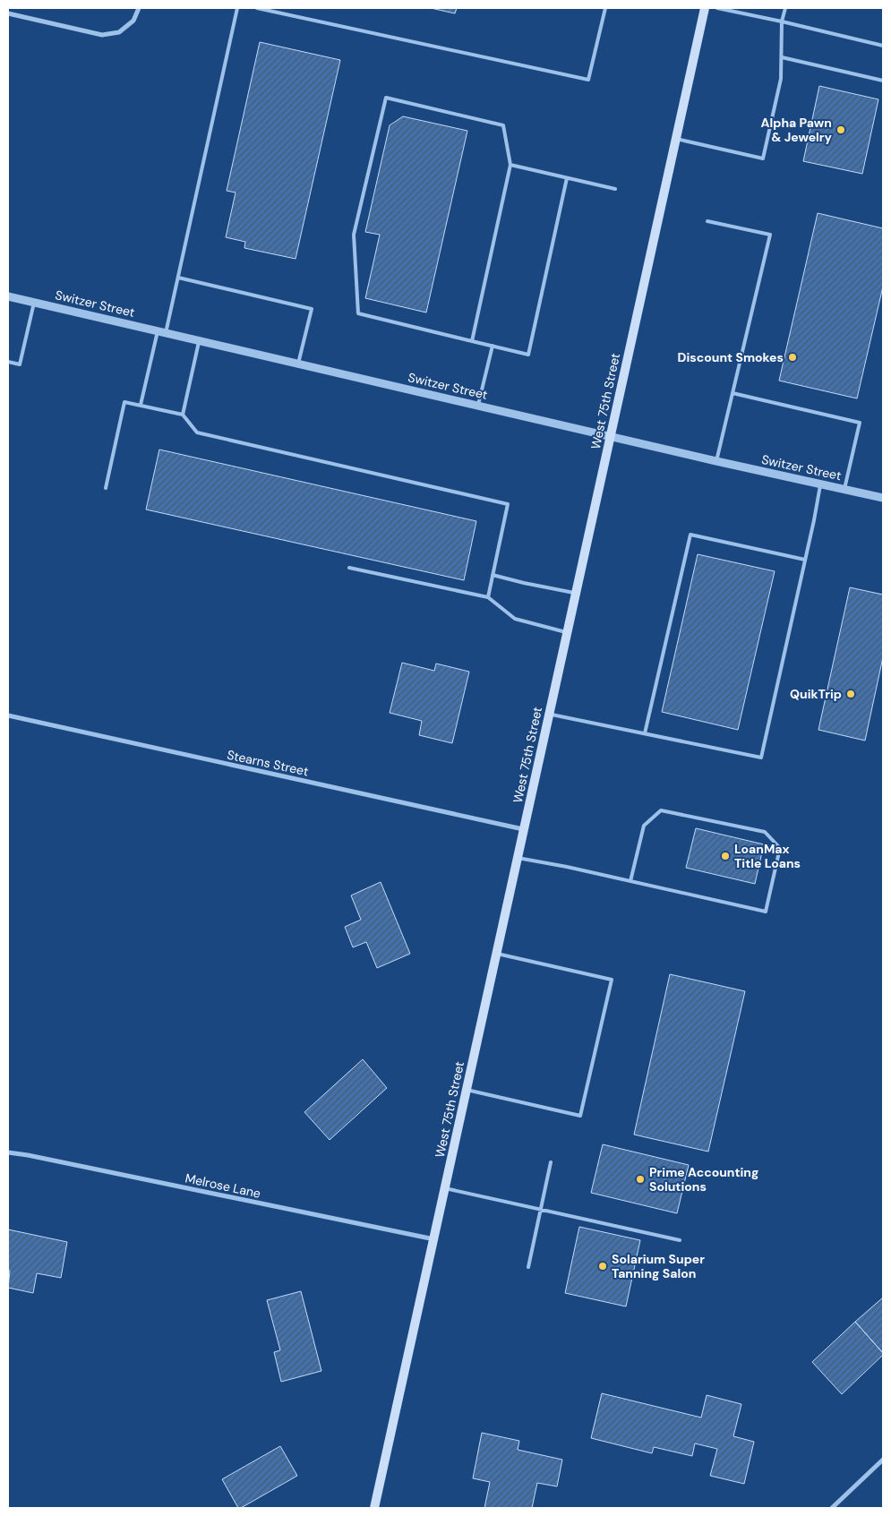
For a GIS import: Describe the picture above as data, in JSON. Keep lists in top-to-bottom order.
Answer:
{
  "streets": {
    "main road": ["West 75th Street"],
    "street": ["Switzer Street", "Stearns Street", "Melrose Lane"]
  },
  "crossings": [
    ["Switzer Street", "West 75th Street"],
    ["West 75th Street", "Stearns Street"],
    ["West 75th Street", "Melrose Lane"]
  ],
  "places": [
    "Alpha Pawn & Jewelry",
    "Discount Smokes",
    "QuikTrip",
    "LoanMax Title Loans",
    "Prime Accounting Solutions",
    "Solarium Super Tanning Salon"
  ]
}
